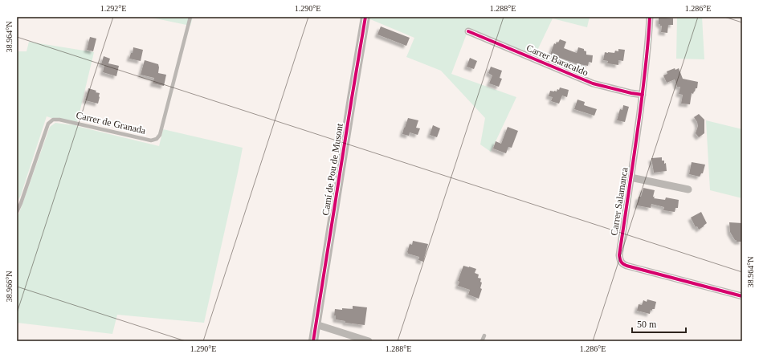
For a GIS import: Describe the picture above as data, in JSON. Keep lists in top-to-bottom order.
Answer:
{
  "streets": {
    "street": ["Carrer Baracaldo", "Camí de Pou de Musont", "Carrer Salamanca"],
    "lane": ["Carrer de Granada"]
  },
  "crossings": [
    ["Carrer Baracaldo", "Carrer Salamanca"]
  ],
  "scale_bar": "50 m",
  "coordinates": [
    "1.292°E",
    "1.290°E",
    "1.288°E",
    "1.286°E",
    "38.964°N",
    "38.966°N"
  ]
}
